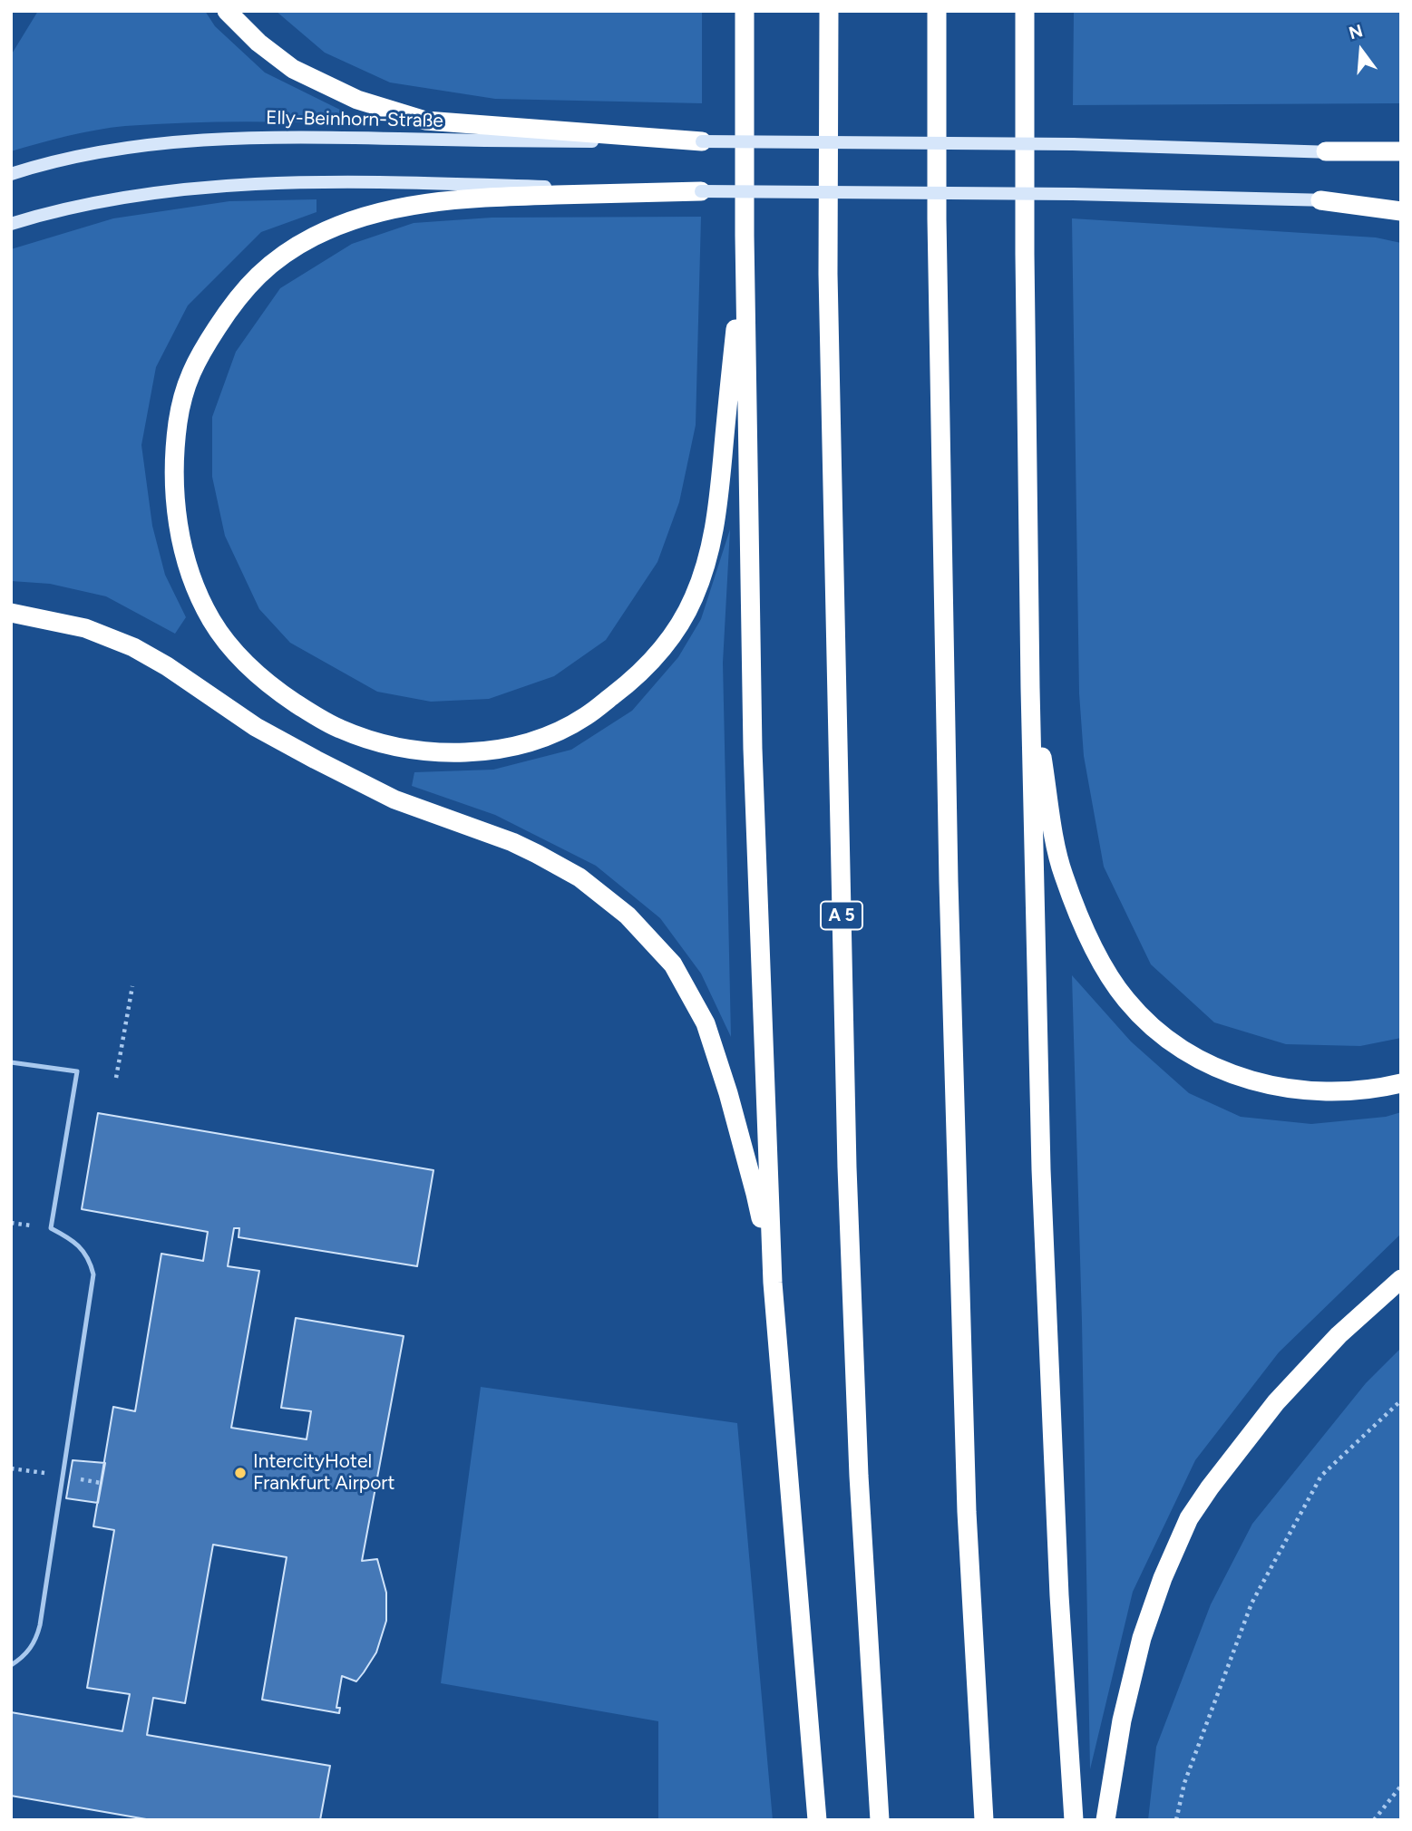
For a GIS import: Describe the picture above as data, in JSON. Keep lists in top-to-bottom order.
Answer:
{
  "streets": {
    "highway": ["A 5"],
    "street": ["Elly-Beinhorn-Straße"]
  },
  "places": ["IntercityHotel Frankfurt Airport"],
  "north": "top"
}
